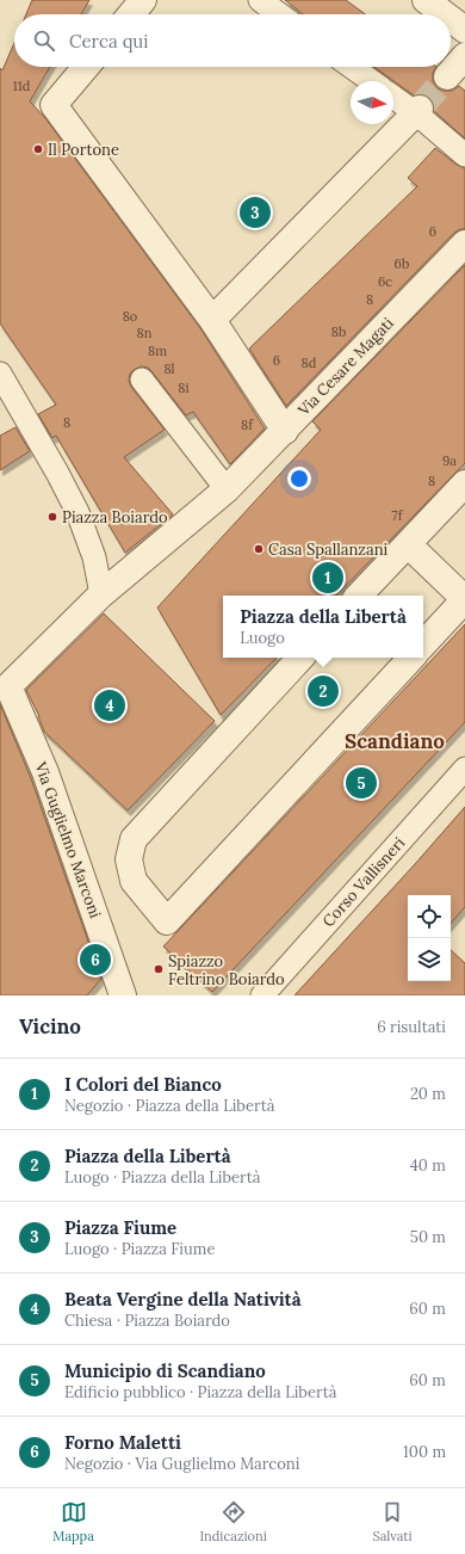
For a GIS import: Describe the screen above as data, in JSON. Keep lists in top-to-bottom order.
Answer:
{
  "streets": {
    "street": ["Via Cesare Magati", "Via Guglielmo Marconi", "Corso Vallisneri"]
  },
  "crossings": [
    ["Via Cesare Magati", "Via Guglielmo Marconi"]
  ],
  "districts": ["Scandiano"],
  "places": [
    "Il Portone",
    "Piazza Boiardo",
    "Casa Spallanzani",
    "Spiazzo Feltrino Boiardo"
  ],
  "house_numbers": [
    "11d",
    "6",
    "6b",
    "6c",
    "8",
    "8o",
    "8b",
    "8n",
    "8m",
    "6",
    "8d",
    "8l",
    "8i",
    "8",
    "8f",
    "9a",
    "8",
    "7f"
  ],
  "north": "right",
  "page": {
    "search": "Cerca qui",
    "pins": [
      "3",
      "1",
      "2",
      "4",
      "5",
      "6"
    ],
    "popup": ["Piazza della Libertà", "Luogo"],
    "heading": ["Vicino", "6 risultati"],
    "list": [
      {
        "mark": "1",
        "name": "I Colori del Bianco",
        "note": "Negozio · Piazza della Libertà",
        "value": "20 m"
      },
      {
        "mark": "2",
        "name": "Piazza della Libertà",
        "note": "Luogo · Piazza della Libertà",
        "value": "40 m"
      },
      {
        "mark": "3",
        "name": "Piazza Fiume",
        "note": "Luogo · Piazza Fiume",
        "value": "50 m"
      },
      {
        "mark": "4",
        "name": "Beata Vergine della Natività",
        "note": "Chiesa · Piazza Boiardo",
        "value": "60 m"
      },
      {
        "mark": "5",
        "name": "Municipio di Scandiano",
        "note": "Edificio pubblico · Piazza della Libertà",
        "value": "60 m"
      },
      {
        "mark": "6",
        "name": "Forno Maletti",
        "note": "Negozio · Via Guglielmo Marconi",
        "value": "100 m"
      }
    ],
    "nav": ["Mappa", "Indicazioni", "Salvati"]
  }
}
